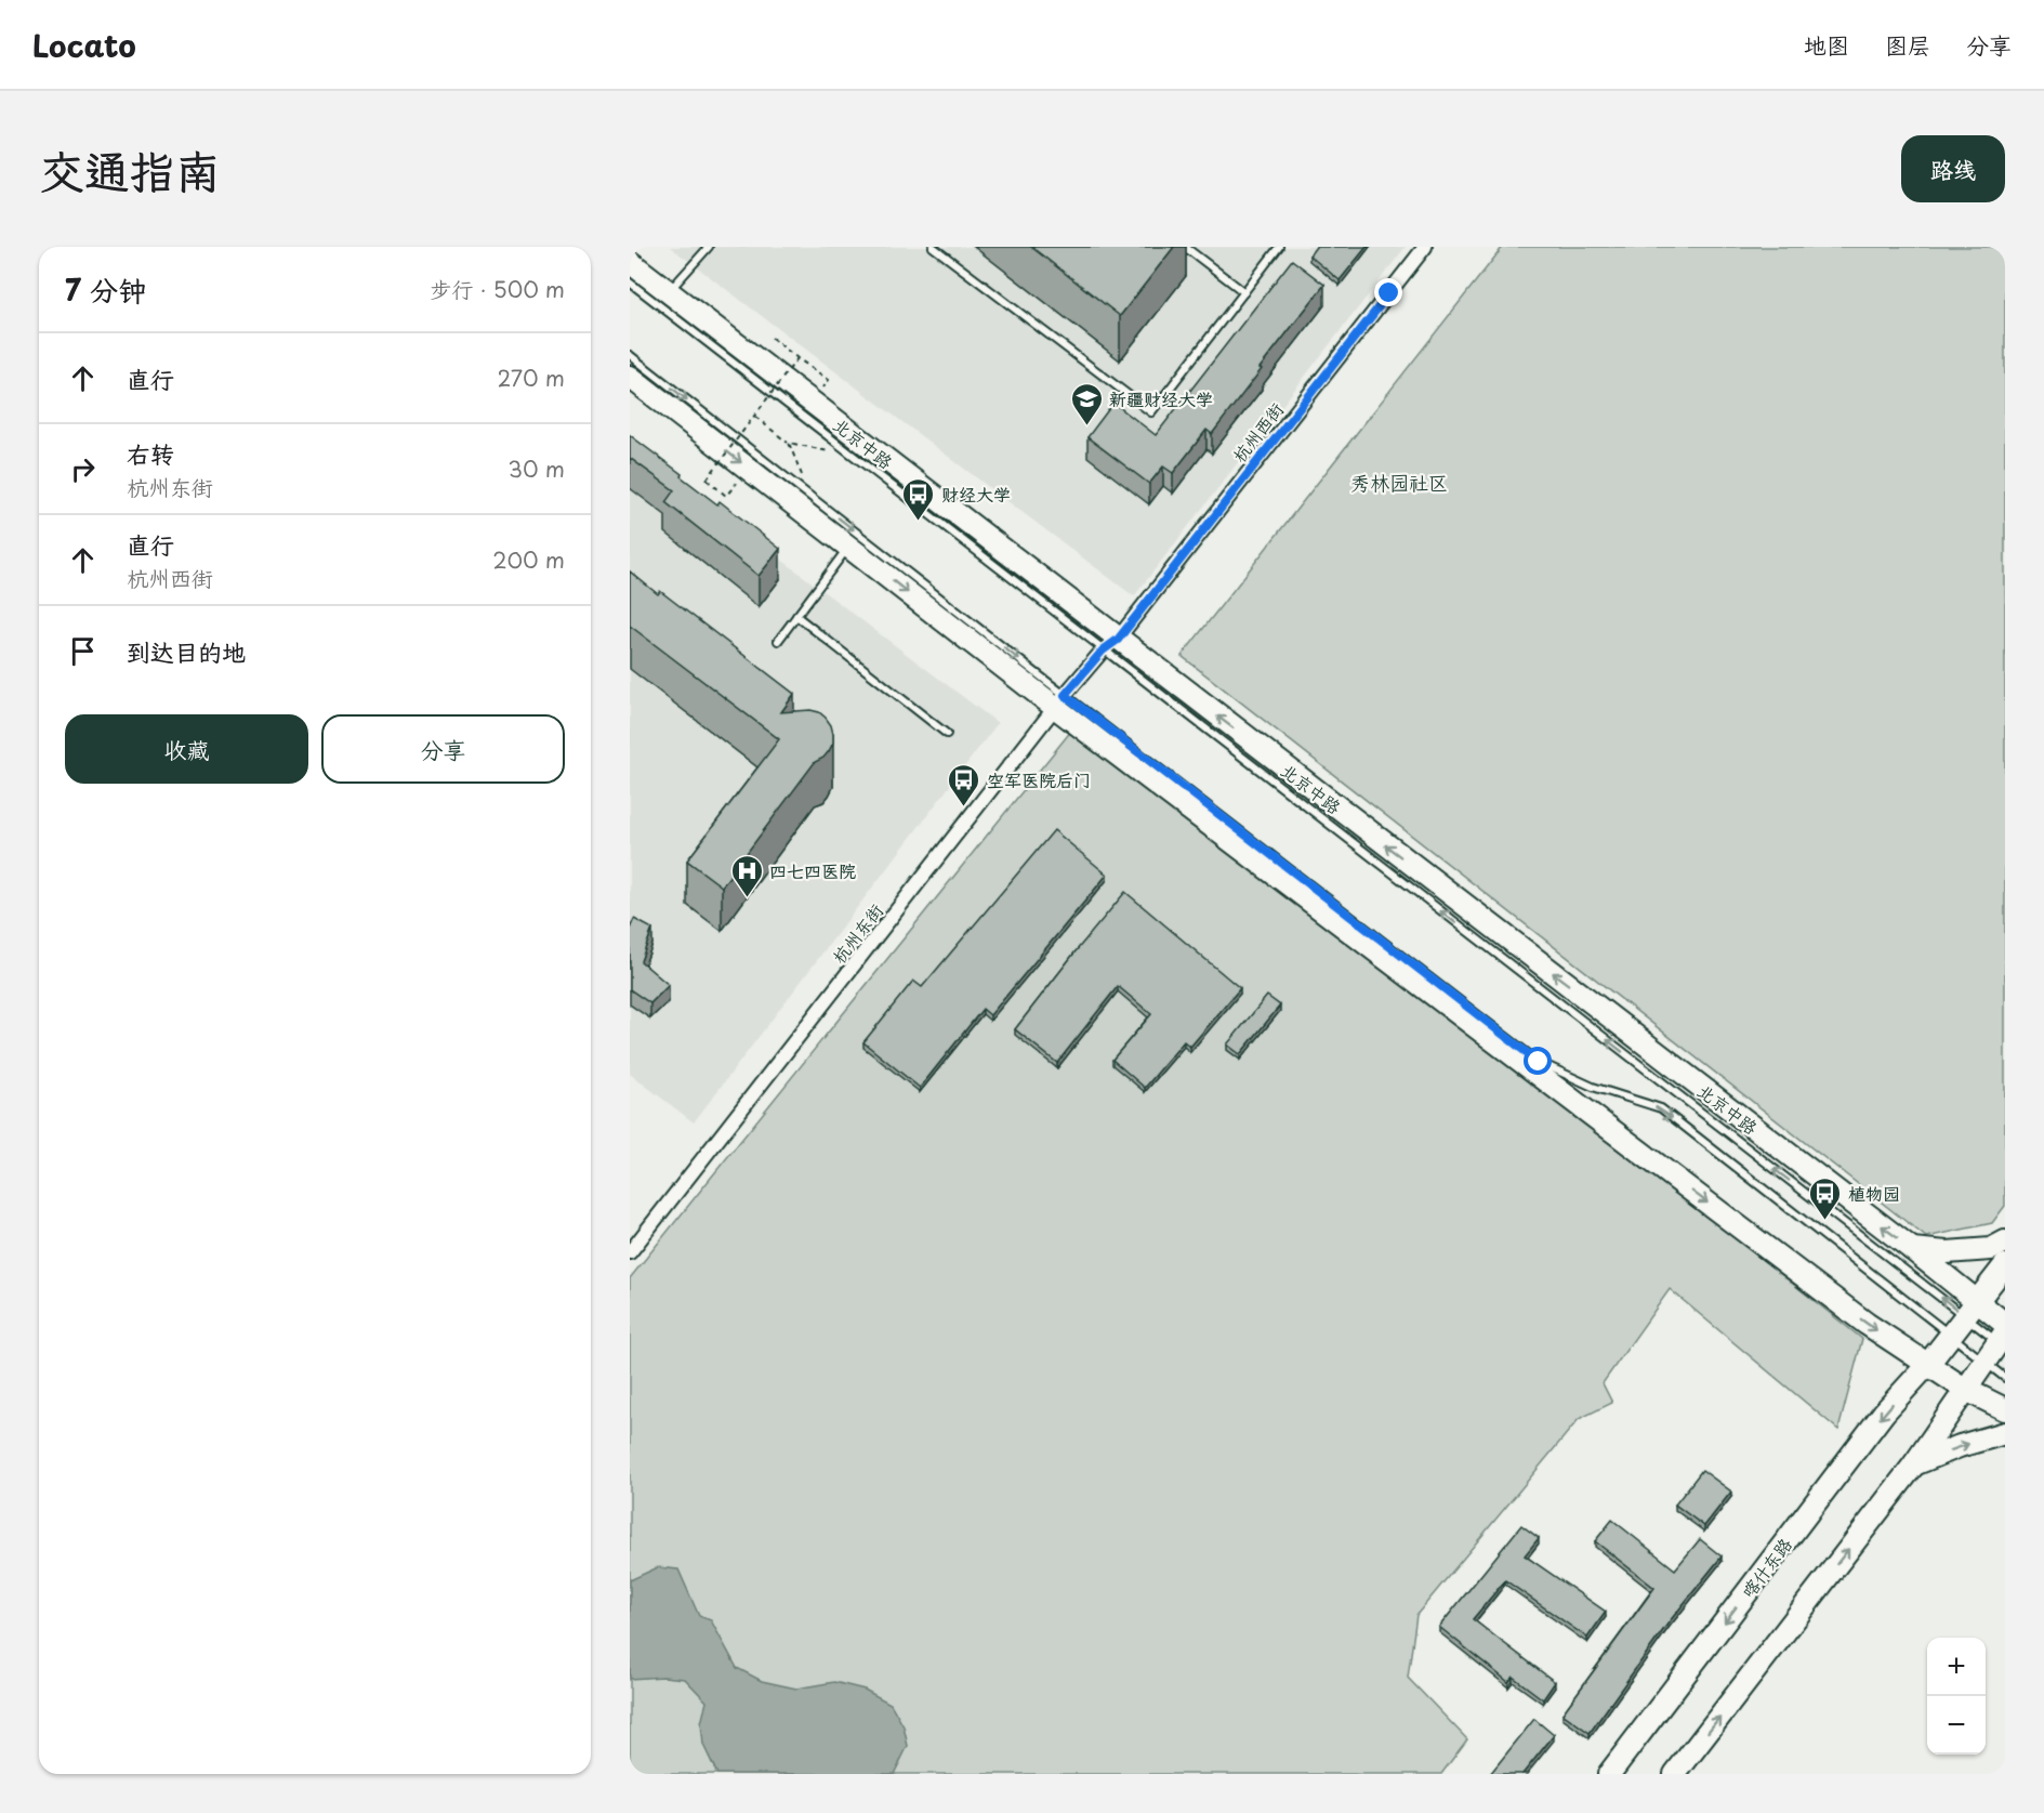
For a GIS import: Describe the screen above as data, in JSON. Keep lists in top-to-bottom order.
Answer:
{
  "streets": {
    "main road": ["北京中路", "喀什东路"],
    "street": ["杭州西街", "杭州东街"]
  },
  "crossings": [
    ["杭州西街", "北京中路"],
    ["杭州西街", "杭州东街"],
    ["北京中路", "杭州东街"],
    ["北京中路", "喀什东路"]
  ],
  "districts": ["秀林园社区"],
  "places": {
    "school or university": ["新疆财经大学"],
    "bus stop": ["财经大学", "空军医院后门", "植物园"],
    "hospital": ["四七四医院"]
  },
  "page": {
    "header": "Locato",
    "nav": ["地图", "图层", "分享"],
    "title": "交通指南",
    "buttons": [
      "路线",
      ["收藏", "分享"]
    ],
    "heading": ["7 分钟", "步行 · 500 m"],
    "list": [
      ["直行", "270 m"],
      ["右转", "杭州东街", "30 m"],
      ["直行", "杭州西街", "200 m"],
      "到达目的地"
    ],
    "map_buttons": ["+", "−"]
  }
}
